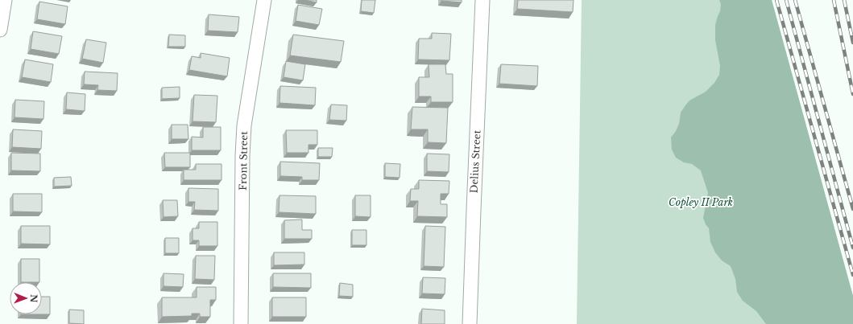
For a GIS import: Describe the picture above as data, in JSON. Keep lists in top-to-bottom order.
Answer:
{
  "streets": {
    "street": ["Front Street", "Delius Street"]
  },
  "parks": ["Copley II Park"],
  "north": "right"
}
